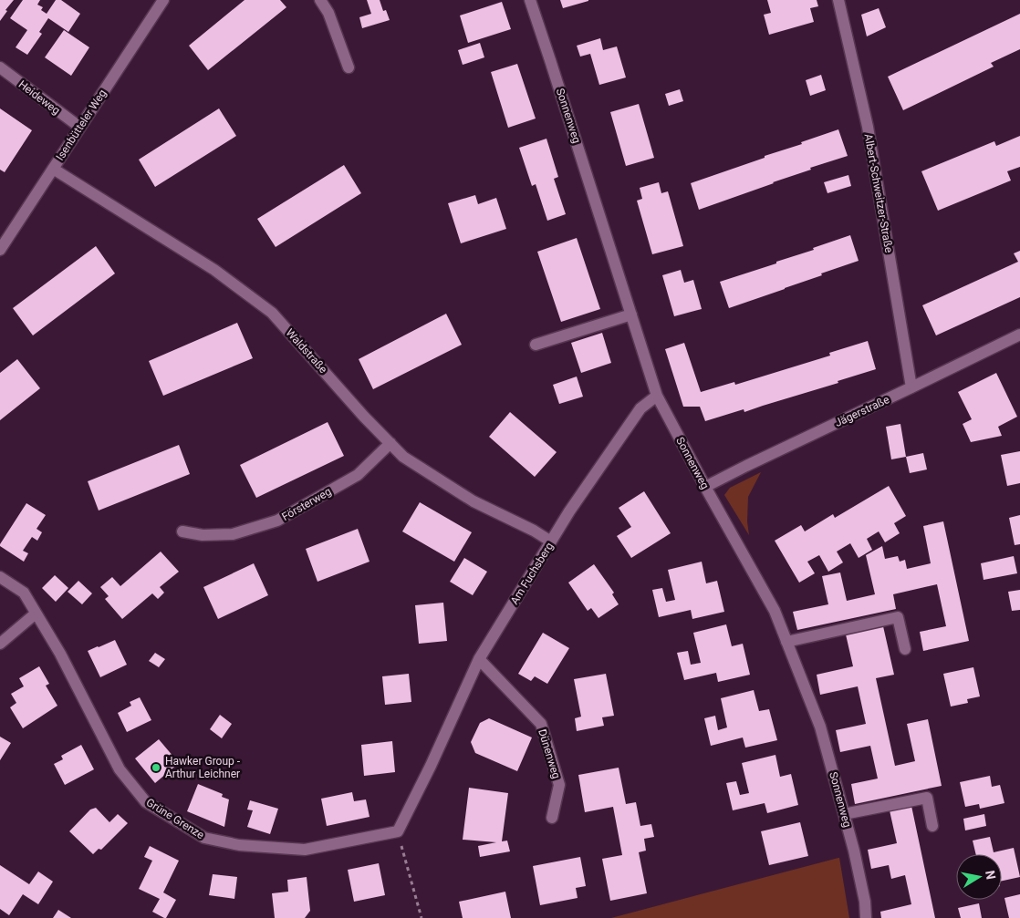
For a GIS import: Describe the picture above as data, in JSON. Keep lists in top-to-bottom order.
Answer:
{
  "streets": {
    "street": [
      "Heideweg",
      "Sonnenweg",
      "Isenbütteler Weg",
      "Albert-Schweitzer-Straße",
      "Waldstraße",
      "Jägerstraße",
      "Försterweg",
      "Am Fuchsberg",
      "Dünenweg",
      "Grüne Grenze"
    ]
  },
  "crossings": [
    ["Heideweg", "Isenbütteler Weg"],
    ["Sonnenweg", "Jägerstraße"],
    ["Sonnenweg", "Am Fuchsberg"],
    ["Isenbütteler Weg", "Waldstraße"],
    ["Albert-Schweitzer-Straße", "Jägerstraße"],
    ["Waldstraße", "Försterweg"],
    ["Waldstraße", "Am Fuchsberg"],
    ["Am Fuchsberg", "Dünenweg"],
    ["Am Fuchsberg", "Grüne Grenze"]
  ],
  "places": ["Hawker Group - Arthur Leichner"],
  "north": "right"
}
